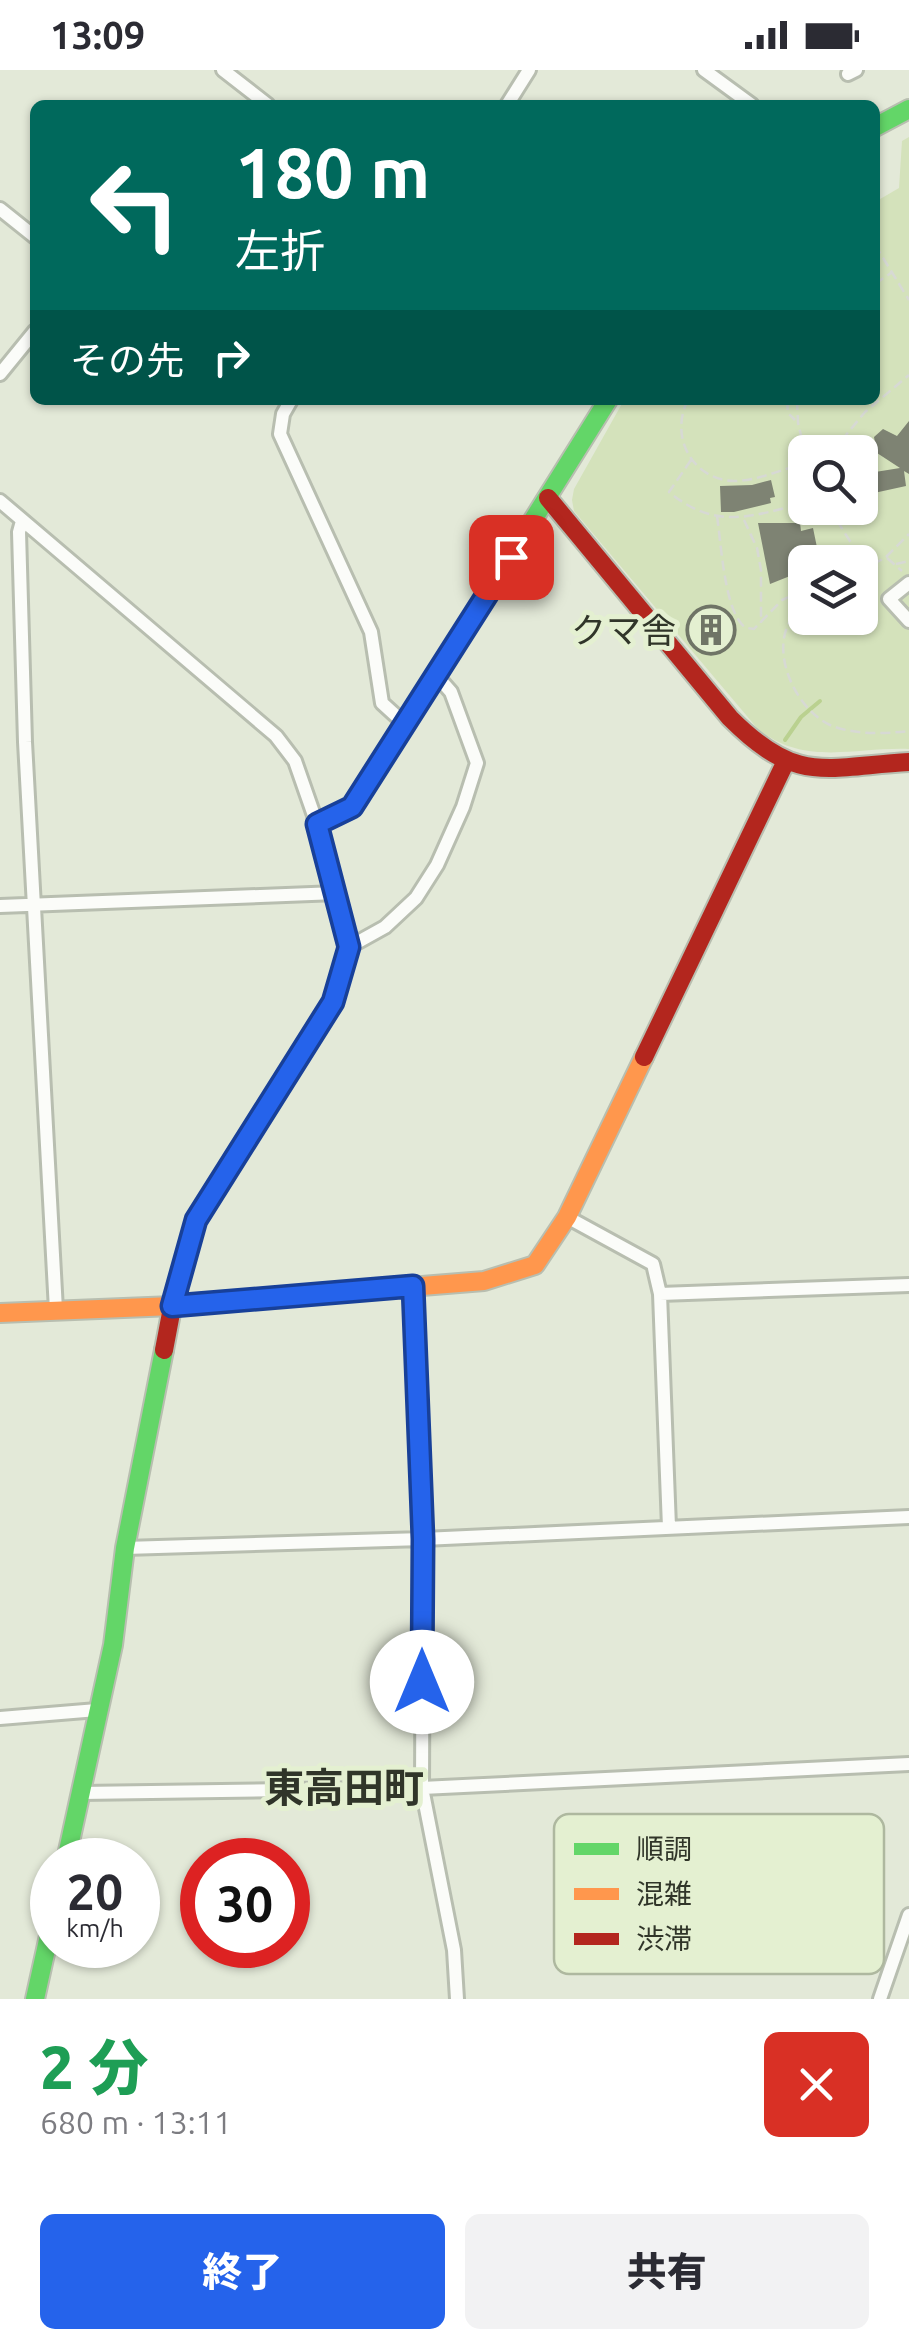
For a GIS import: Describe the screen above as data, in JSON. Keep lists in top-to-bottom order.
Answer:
{
  "districts": ["東高田町"],
  "places": {
    "building": ["クマ舎"]
  },
  "legend": ["順調", "混雑", "渋滞"],
  "page": {
    "status": "13:09",
    "turn": ["180 m", "左折"],
    "then": "その先",
    "speed": "20 km/h",
    "limit": "30",
    "heading": ["2 分", "680 m · 13:11"],
    "buttons": ["終了", "共有"]
  }
}
